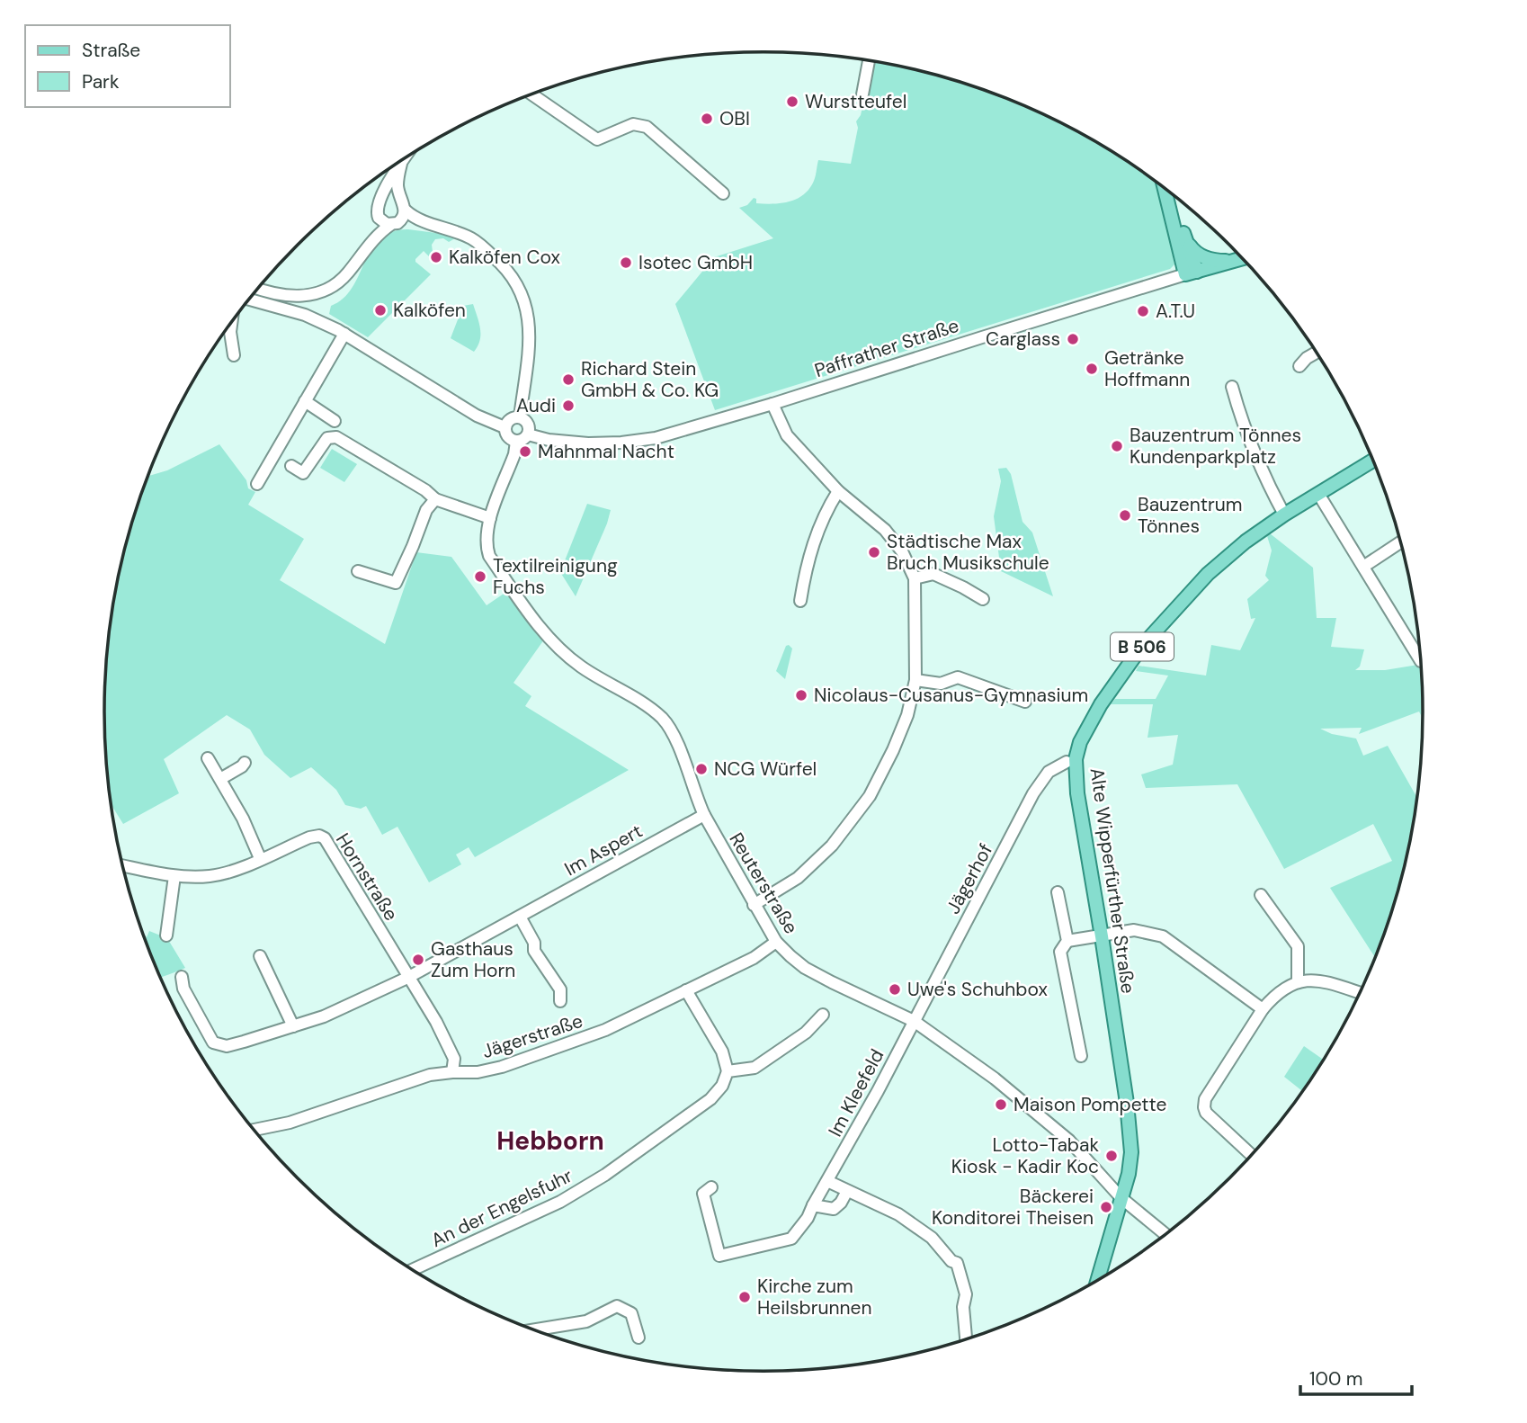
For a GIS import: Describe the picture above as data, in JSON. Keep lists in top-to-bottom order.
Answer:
{
  "streets": {
    "main road": ["Paffrather Straße", "B 506", "Alte Wipperfürther Straße"],
    "street": [
      "Im Aspert",
      "Hornstraße",
      "Jägerhof",
      "Reuterstraße",
      "Jägerstraße",
      "Im Kleefeld",
      "An der Engelsfuhr"
    ]
  },
  "crossings": [
    ["Paffrather Straße", "Reuterstraße"],
    ["Im Aspert", "Hornstraße"],
    ["Im Aspert", "Reuterstraße"],
    ["Hornstraße", "Jägerstraße"],
    ["Jägerhof", "Reuterstraße"],
    ["Jägerhof", "Im Kleefeld"],
    ["Alte Wipperfürther Straße", "Reuterstraße"],
    ["Reuterstraße", "Jägerstraße"],
    ["Reuterstraße", "Im Kleefeld"]
  ],
  "districts": ["Hebborn"],
  "places": [
    "Wurstteufel",
    "OBI",
    "Kalköfen Cox",
    "Isotec GmbH",
    "Kalköfen",
    "A.T.U",
    "Carglass",
    "Getränke Hoffmann",
    "Richard Stein GmbH & Co. KG",
    "Audi",
    "Bauzentrum Tönnes Kundenparkplatz",
    "Mahnmal Nacht",
    "Bauzentrum Tönnes",
    "Städtische Max Bruch Musikschule",
    "Textilreinigung Fuchs",
    "Nicolaus-Cusanus-Gymnasium",
    "NCG Würfel",
    "Gasthaus Zum Horn",
    "Uwe's Schuhbox",
    "Maison Pompette",
    "Lotto-Tabak Kiosk - Kadir Koc",
    "Bäckerei Konditorei Theisen",
    "Kirche zum Heilsbrunnen"
  ],
  "legend": ["Straße", "Park"],
  "scale_bar": "100 m"
}
